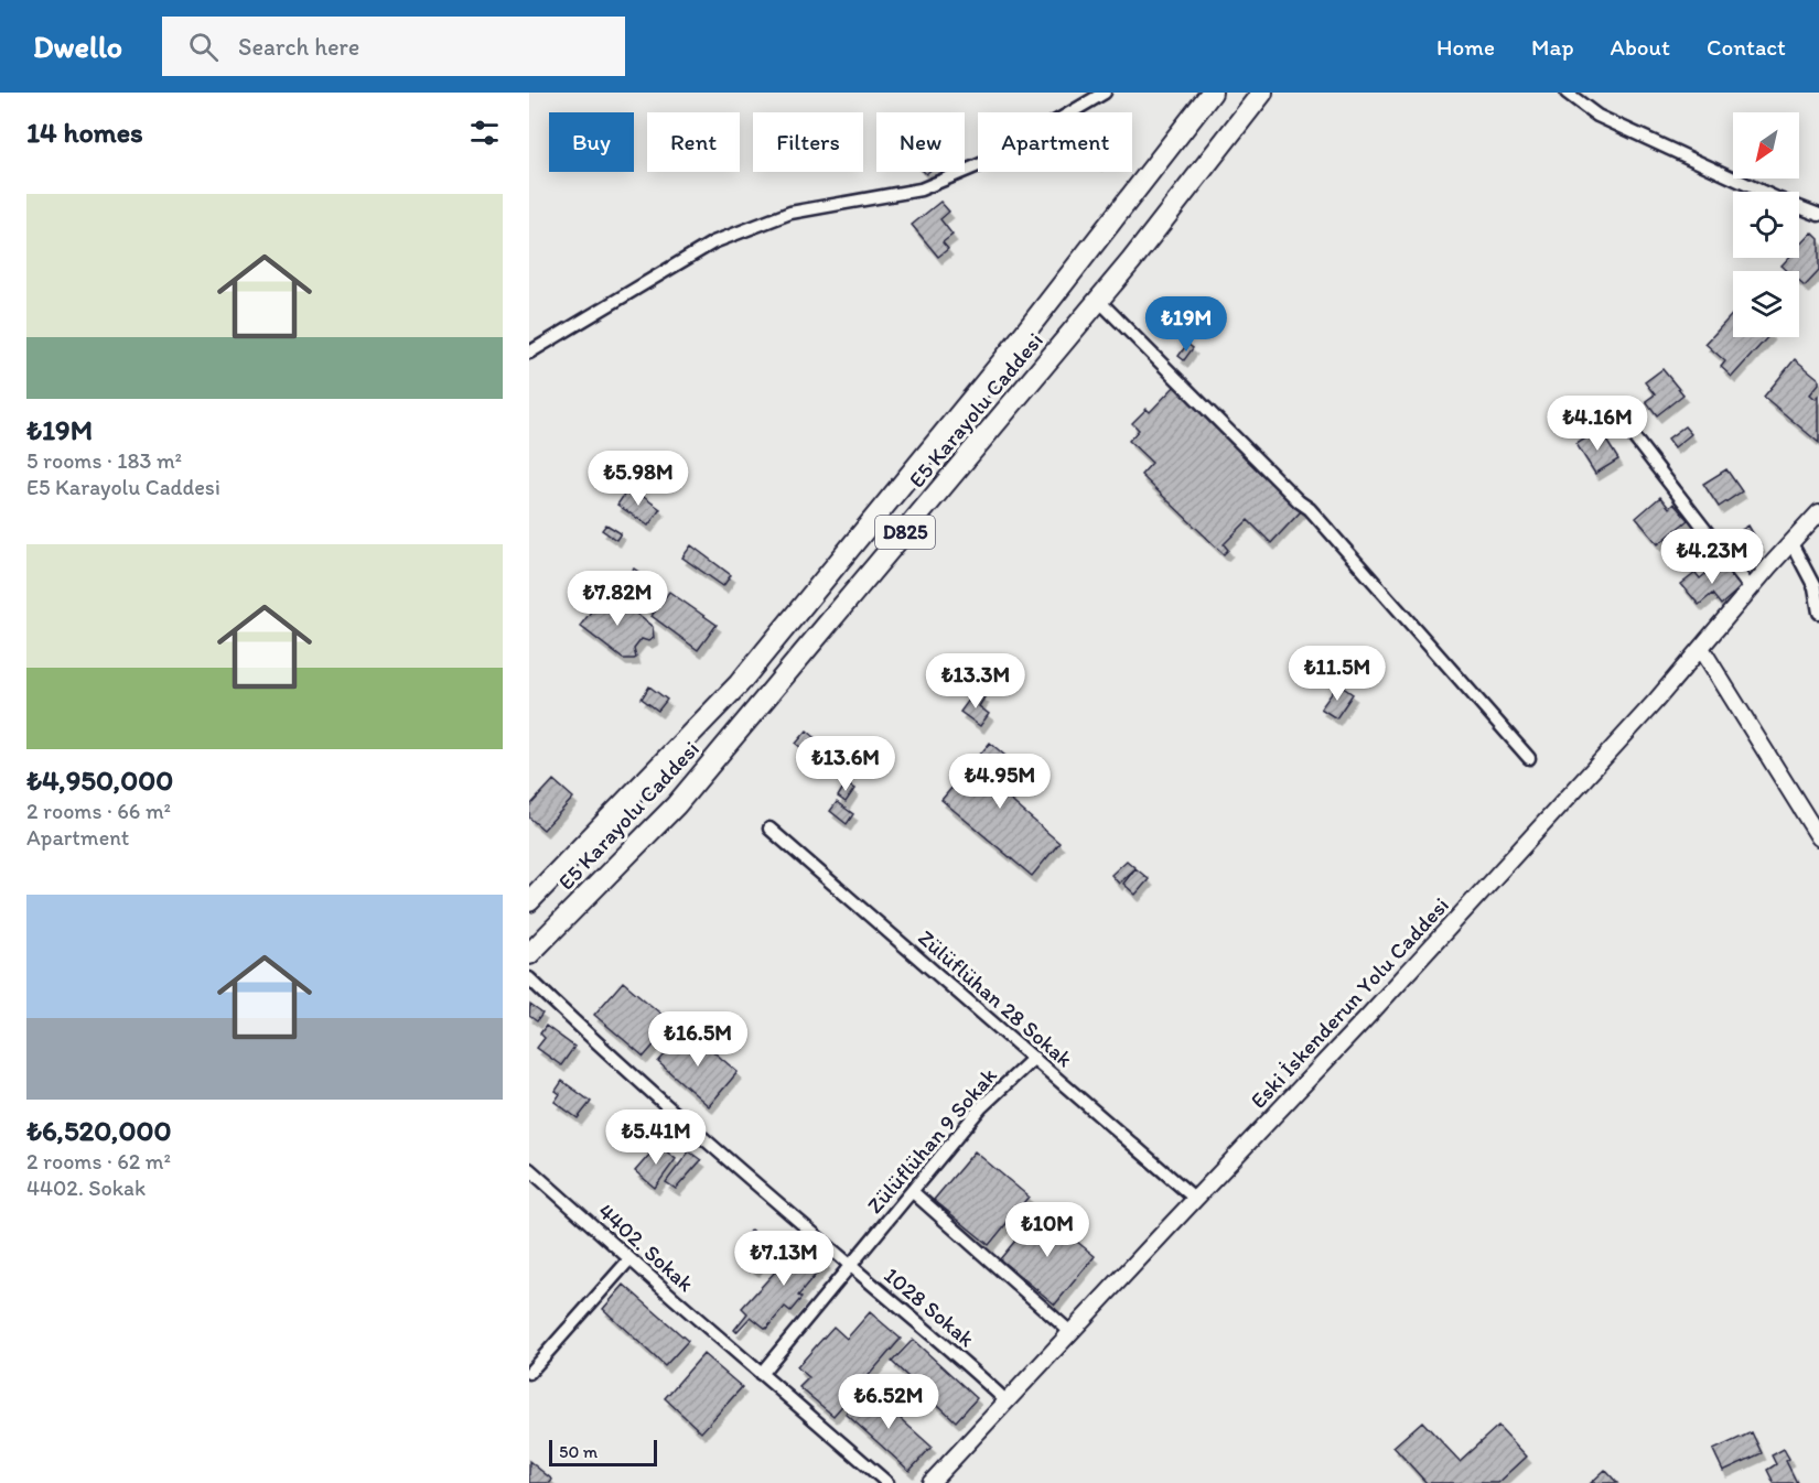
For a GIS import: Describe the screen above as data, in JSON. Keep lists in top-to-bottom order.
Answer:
{
  "streets": {
    "highway": ["E5 Karayolu Caddesi", "D825"],
    "street": [
      "Zülüflühan 28 Sokak",
      "Eski İskenderun Yolu Caddesi",
      "Zülüflühan 9 Sokak",
      "4402. Sokak",
      "1028 Sokak"
    ]
  },
  "crossings": [
    ["Zülüflühan 28 Sokak", "Eski İskenderun Yolu Caddesi"],
    ["Zülüflühan 28 Sokak", "Zülüflühan 9 Sokak"],
    ["Eski İskenderun Yolu Caddesi", "1028 Sokak"],
    ["Zülüflühan 9 Sokak", "4402. Sokak"],
    ["Zülüflühan 9 Sokak", "1028 Sokak"]
  ],
  "scale_bar": "50 m",
  "north": "bottom left",
  "page": {
    "header": "Dwello",
    "search": "Search here",
    "nav": [
      "Home",
      "Map",
      "About",
      "Contact"
    ],
    "heading": "14 homes",
    "chip": [
      "Buy",
      "Rent",
      "Filters",
      "New",
      "Apartment"
    ],
    "list": [
      {
        "name": "₺19M",
        "note": "5 rooms · 183 m² · E5 Karayolu Caddesi"
      },
      {
        "name": "₺4,950,000",
        "note": "2 rooms · 66 m² · Apartment"
      },
      {
        "name": "₺6,520,000",
        "note": "2 rooms · 62 m² · 4402. Sokak"
      }
    ],
    "price": [
      "₺19M",
      "₺4.16M",
      "₺5.98M",
      "₺4.23M",
      "₺7.82M",
      "₺11.5M",
      "₺13.3M",
      "₺13.6M",
      "₺4.95M",
      "₺16.5M",
      "₺5.41M",
      "₺10M",
      "₺7.13M",
      "₺6.52M"
    ],
    "scale": "50 m"
  }
}
